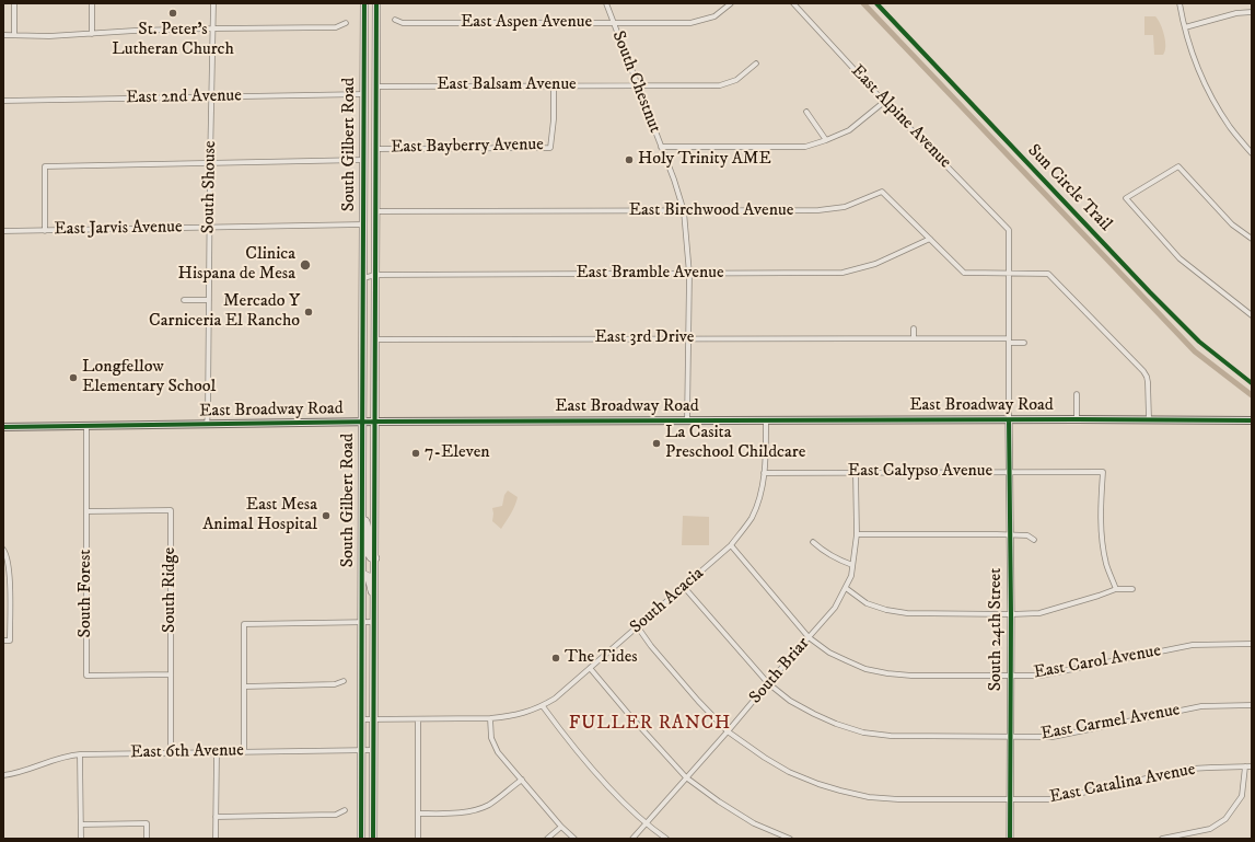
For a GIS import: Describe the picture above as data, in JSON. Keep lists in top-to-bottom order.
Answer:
{
  "streets": {
    "main road": ["South Gilbert Road", "East Broadway Road"],
    "street": [
      "East Aspen Avenue",
      "South Chestnut",
      "East Balsam Avenue",
      "East 2nd Avenue",
      "East Alpine Avenue",
      "East Bayberry Avenue",
      "South Shouse",
      "East Birchwood Avenue",
      "East Jarvis Avenue",
      "East Bramble Avenue",
      "East 3rd Drive",
      "East Calypso Avenue",
      "South Ridge",
      "South Forest",
      "South Acacia",
      "South 24th Street",
      "East Carol Avenue",
      "South Briar",
      "East Carmel Avenue",
      "East 6th Avenue",
      "East Catalina Avenue"
    ],
    "cycle path": ["Sun Circle Trail"]
  },
  "crossings": [
    ["East Aspen Avenue", "South Chestnut"],
    ["South Chestnut", "East Balsam Avenue"],
    ["South Chestnut", "East Birchwood Avenue"],
    ["South Chestnut", "East Bramble Avenue"],
    ["South Chestnut", "East 3rd Drive"],
    ["South Chestnut", "East Broadway Road"],
    ["East Balsam Avenue", "South Gilbert Road"],
    ["East Balsam Avenue", "East Bayberry Avenue"],
    ["East 2nd Avenue", "South Gilbert Road"],
    ["East 2nd Avenue", "South Shouse"],
    ["East Alpine Avenue", "South 24th Street"],
    ["South Gilbert Road", "East Bayberry Avenue"],
    ["South Gilbert Road", "East Birchwood Avenue"],
    ["South Gilbert Road", "East Jarvis Avenue"],
    ["South Gilbert Road", "East Bramble Avenue"],
    ["South Gilbert Road", "East 3rd Drive"],
    ["South Gilbert Road", "East Broadway Road"],
    ["South Gilbert Road", "South Acacia"],
    ["South Gilbert Road", "East 6th Avenue"],
    ["South Shouse", "East Jarvis Avenue"],
    ["South Shouse", "East Broadway Road"],
    ["East Birchwood Avenue", "East Bramble Avenue"],
    ["East Birchwood Avenue", "South 24th Street"],
    ["East 3rd Drive", "South 24th Street"],
    ["East Broadway Road", "South Forest"],
    ["East Broadway Road", "South Acacia"],
    ["East Broadway Road", "South 24th Street"],
    ["East Calypso Avenue", "South Acacia"],
    ["East Calypso Avenue", "South 24th Street"],
    ["East Calypso Avenue", "South Briar"],
    ["South Ridge", "South Forest"],
    ["South Ridge", "East 6th Avenue"],
    ["South Acacia", "East Carol Avenue"],
    ["South Acacia", "East Carmel Avenue"],
    ["South Acacia", "East Catalina Avenue"],
    ["South 24th Street", "East Carol Avenue"],
    ["South 24th Street", "East Carmel Avenue"],
    ["South 24th Street", "East Catalina Avenue"],
    ["East Carol Avenue", "South Briar"],
    ["South Briar", "East Carmel Avenue"],
    ["South Briar", "East Catalina Avenue"]
  ],
  "districts": ["FULLER RANCH"],
  "places": [
    "St. Peter's Lutheran Church",
    "Holy Trinity AME",
    "Clinica Hispana de Mesa",
    "Mercado Y Carniceria El Rancho",
    "Longfellow Elementary School",
    "La Casita Preschool Childcare",
    "7-Eleven",
    "East Mesa Animal Hospital",
    "The Tides"
  ]
}
